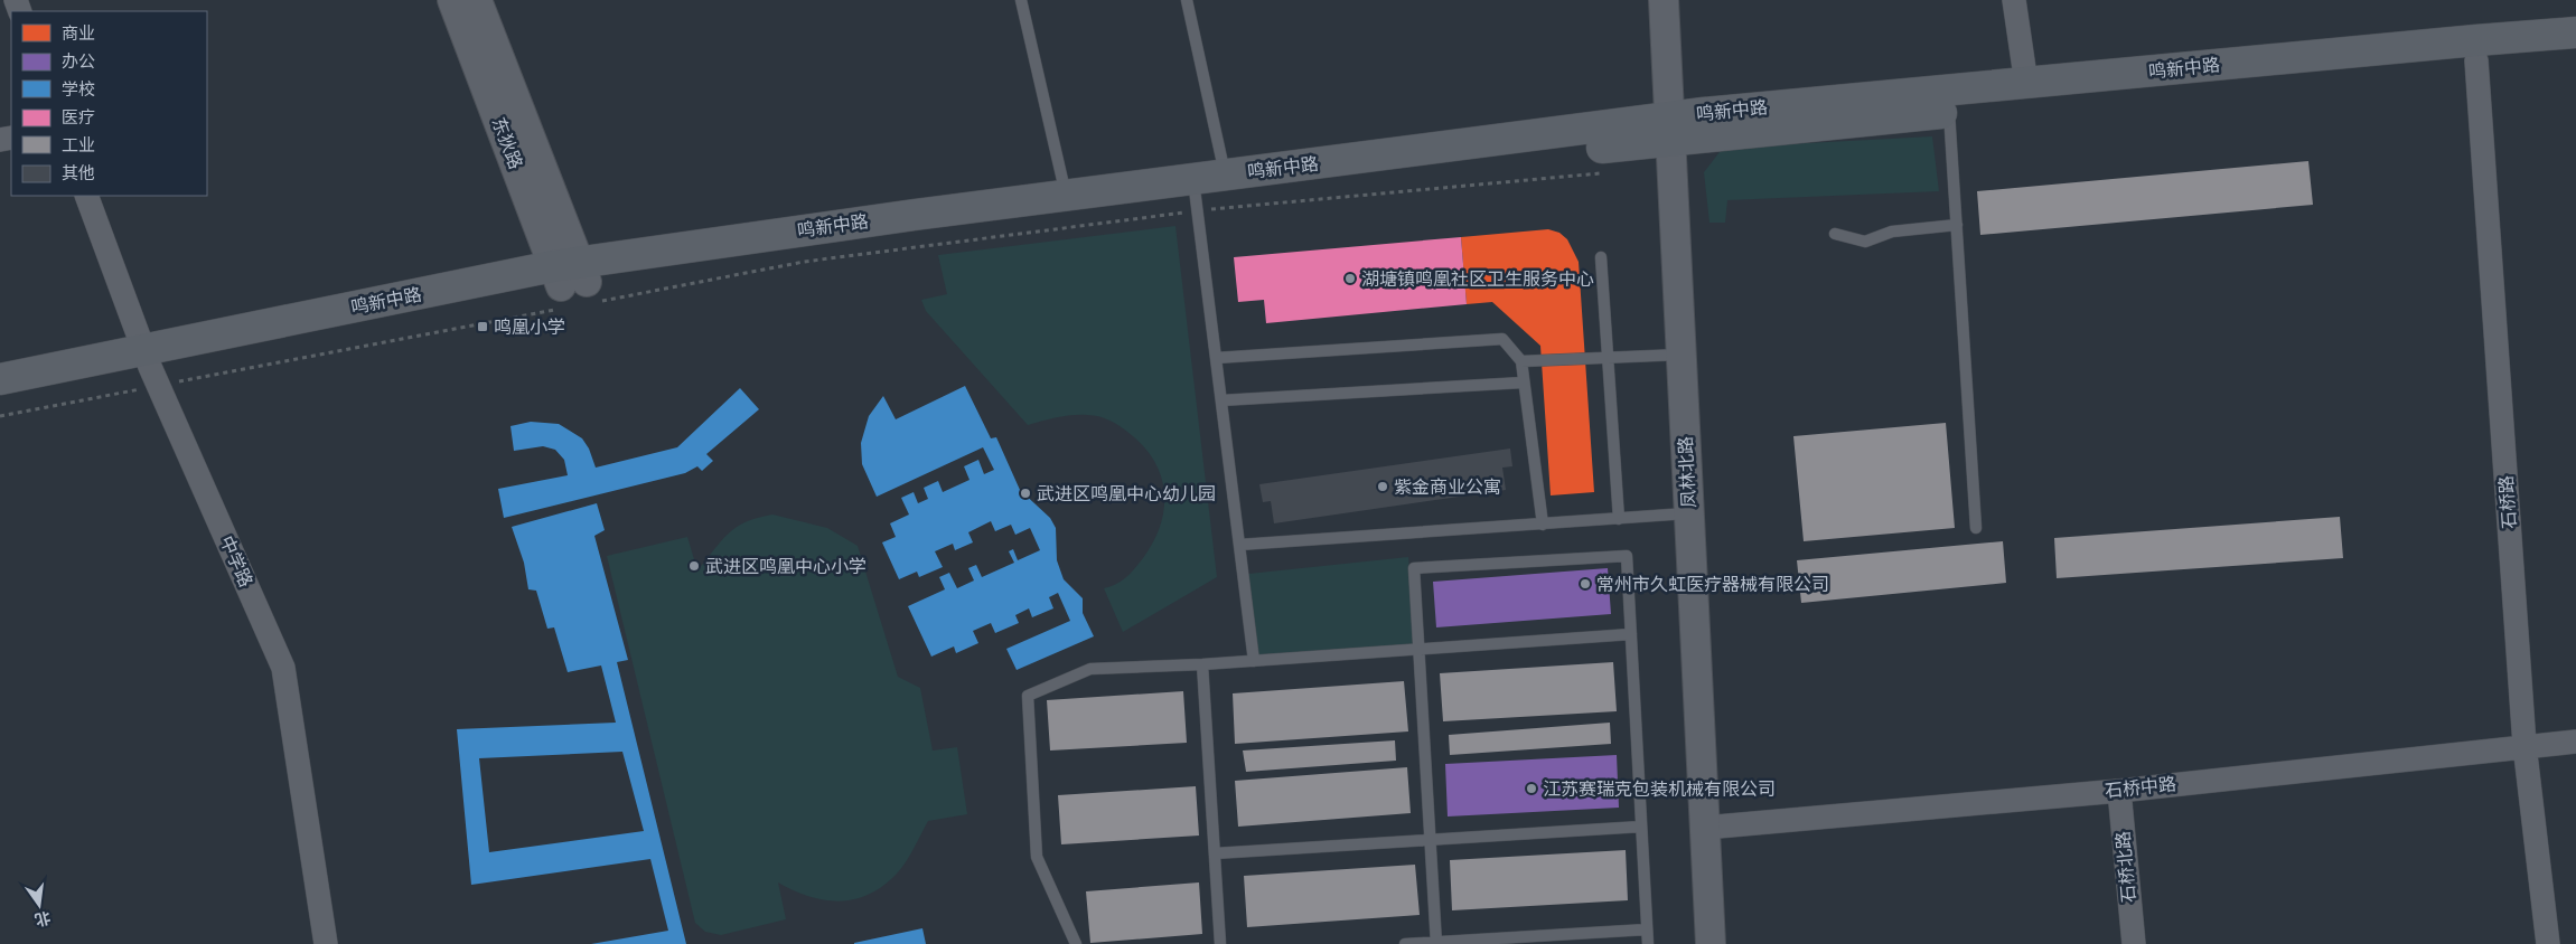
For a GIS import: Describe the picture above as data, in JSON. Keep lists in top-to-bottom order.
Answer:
{
  "streets": {
    "main road": ["鸣新中路"],
    "street": [
      "东狄路",
      "凤林北路",
      "石桥路",
      "中学路",
      "石桥中路",
      "石桥北路"
    ]
  },
  "crossings": [
    ["鸣新中路", "东狄路"],
    ["鸣新中路", "凤林北路"],
    ["鸣新中路", "石桥路"],
    ["鸣新中路", "中学路"],
    ["凤林北路", "石桥中路"],
    ["石桥路", "石桥中路"],
    ["石桥中路", "石桥北路"]
  ],
  "places": {
    "other": [
      "湖塘镇鸣凰社区卫生服务中心",
      "紫金商业公寓",
      "武进区鸣凰中心幼儿园",
      "武进区鸣凰中心小学",
      "常州市久虹医疗器械有限公司",
      "江苏赛瑞克包装机械有限公司"
    ],
    "transit": ["鸣凰小学"]
  },
  "legend": [
    "商业",
    "办公",
    "学校",
    "医疗",
    "工业",
    "其他"
  ],
  "north": "bottom"
}
